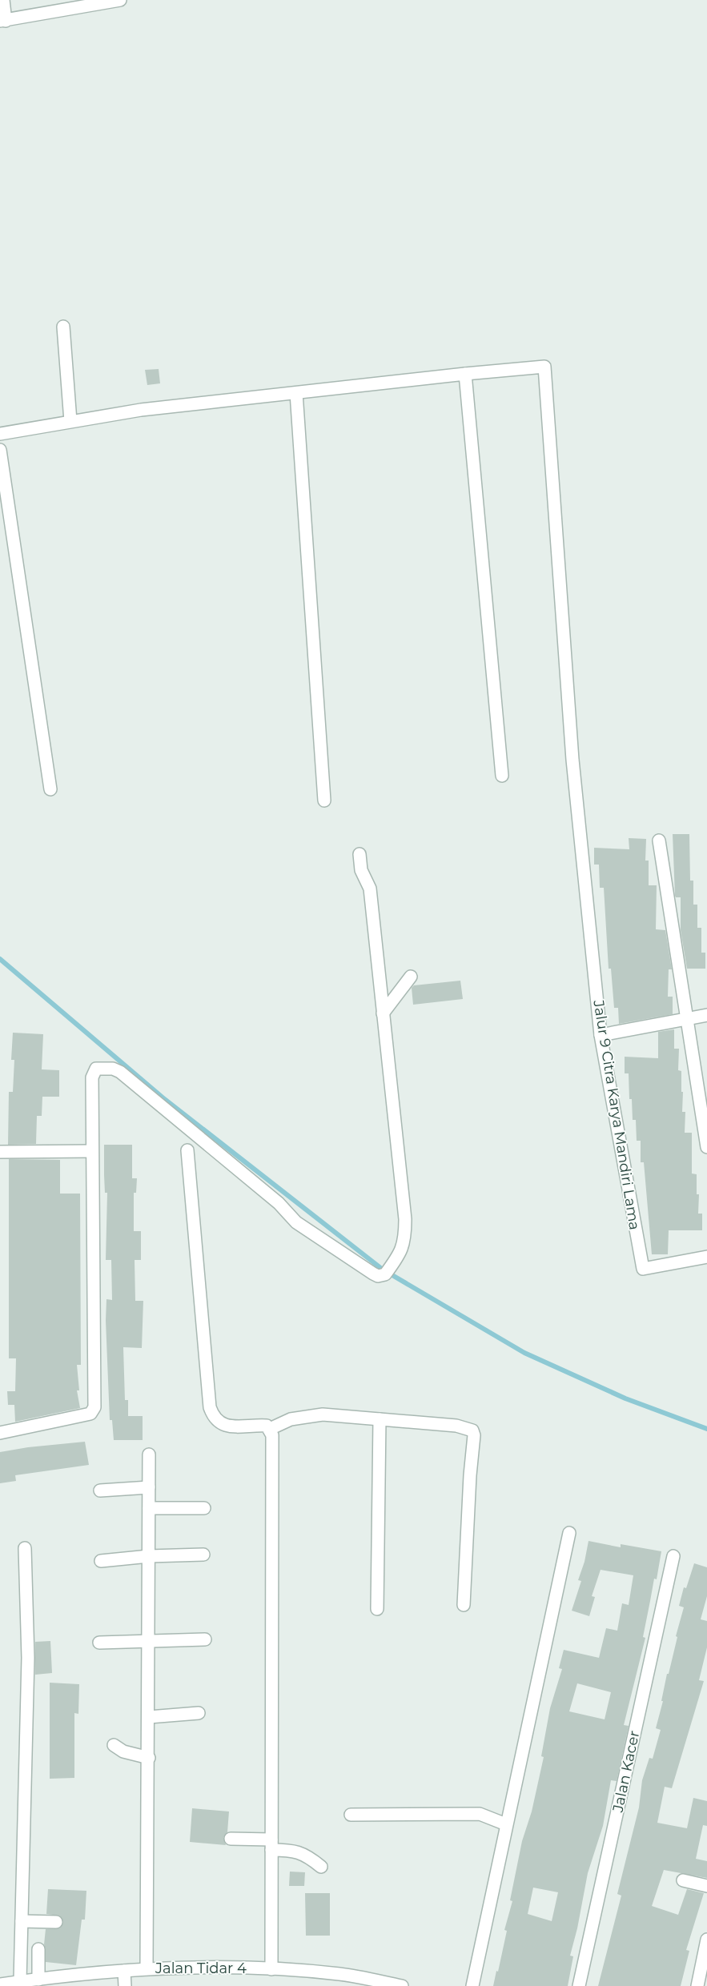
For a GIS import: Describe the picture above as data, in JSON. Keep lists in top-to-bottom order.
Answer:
{
  "streets": {
    "street": ["Jalur 9 Citra Karya Mandiri Lama", "Jalan Kacer", "Jalan Tidar 4"]
  }
}
